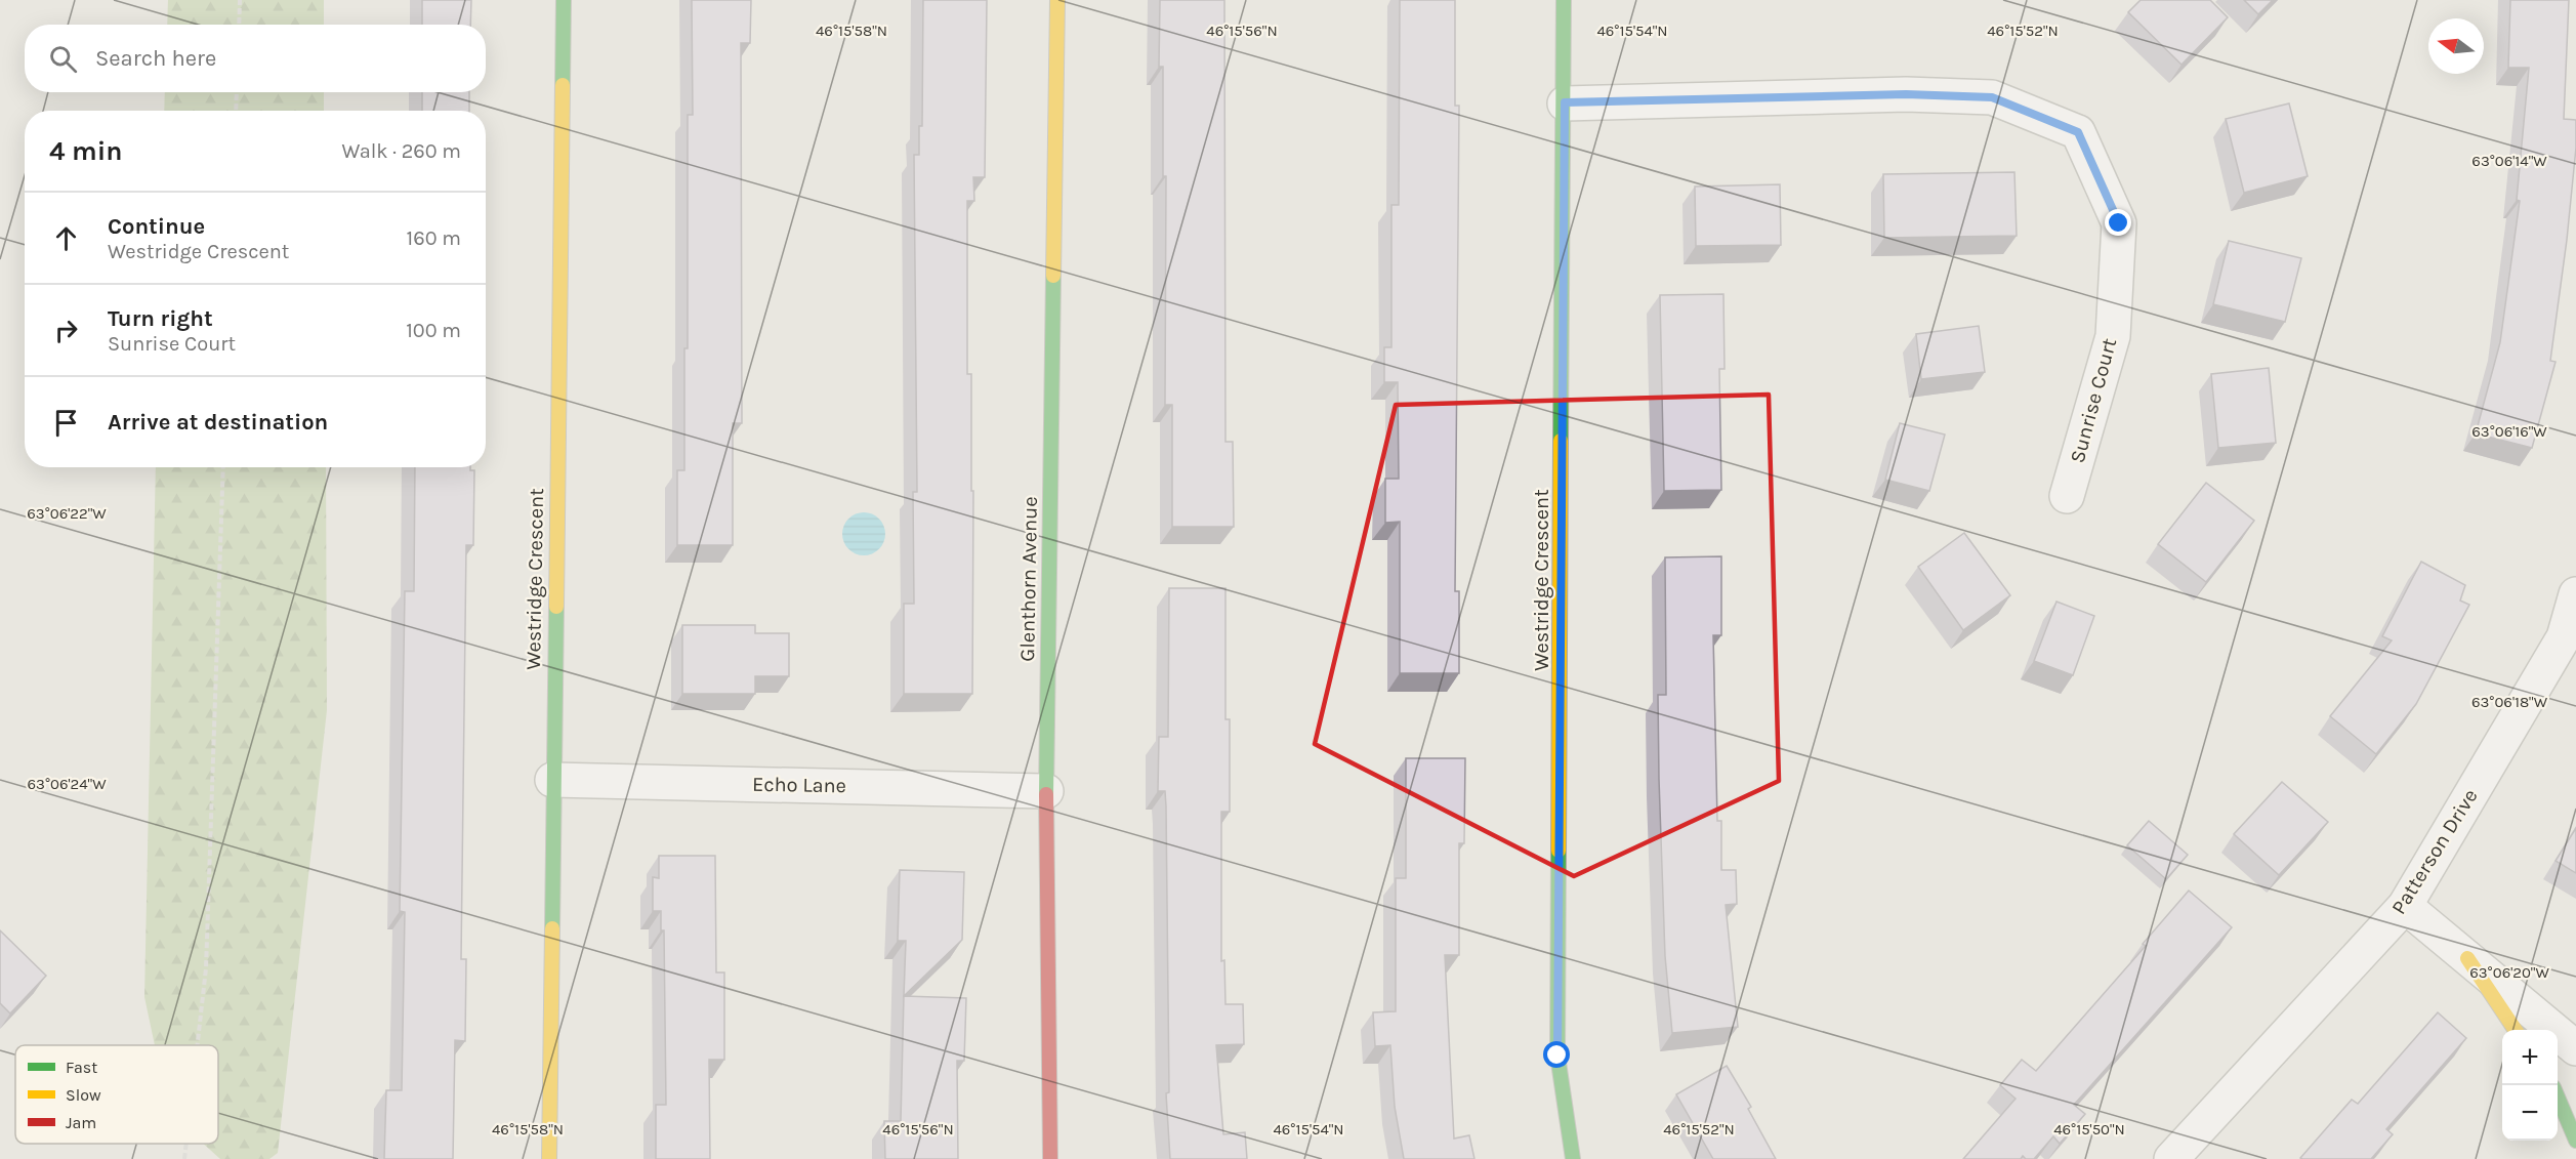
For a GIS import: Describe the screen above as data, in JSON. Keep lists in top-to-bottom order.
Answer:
{
  "streets": {
    "main road": ["Westridge Crescent", "Glenthorn Avenue"],
    "street": ["Sunrise Court", "Echo Lane", "Patterson Drive"]
  },
  "crossings": [
    ["Sunrise Court", "Westridge Crescent"],
    ["Westridge Crescent", "Echo Lane"],
    ["Glenthorn Avenue", "Echo Lane"]
  ],
  "legend": ["Fast", "Slow", "Jam"],
  "north": "left",
  "page": {
    "search": "Search here",
    "heading": ["4 min", "Walk · 260 m"],
    "list": [
      ["Continue", "Westridge Crescent", "160 m"],
      ["Turn right", "Sunrise Court", "100 m"],
      "Arrive at destination"
    ],
    "map_buttons": ["+", "−"]
  },
  "coordinates": [
    "46°15'58\"N",
    "46°15'56\"N",
    "46°15'54\"N",
    "46°15'52\"N",
    "63°06'14\"W",
    "63°06'16\"W",
    "63°06'22\"W",
    "63°06'18\"W",
    "63°06'24\"W",
    "63°06'20\"W",
    "46°15'50\"N"
  ]
}
